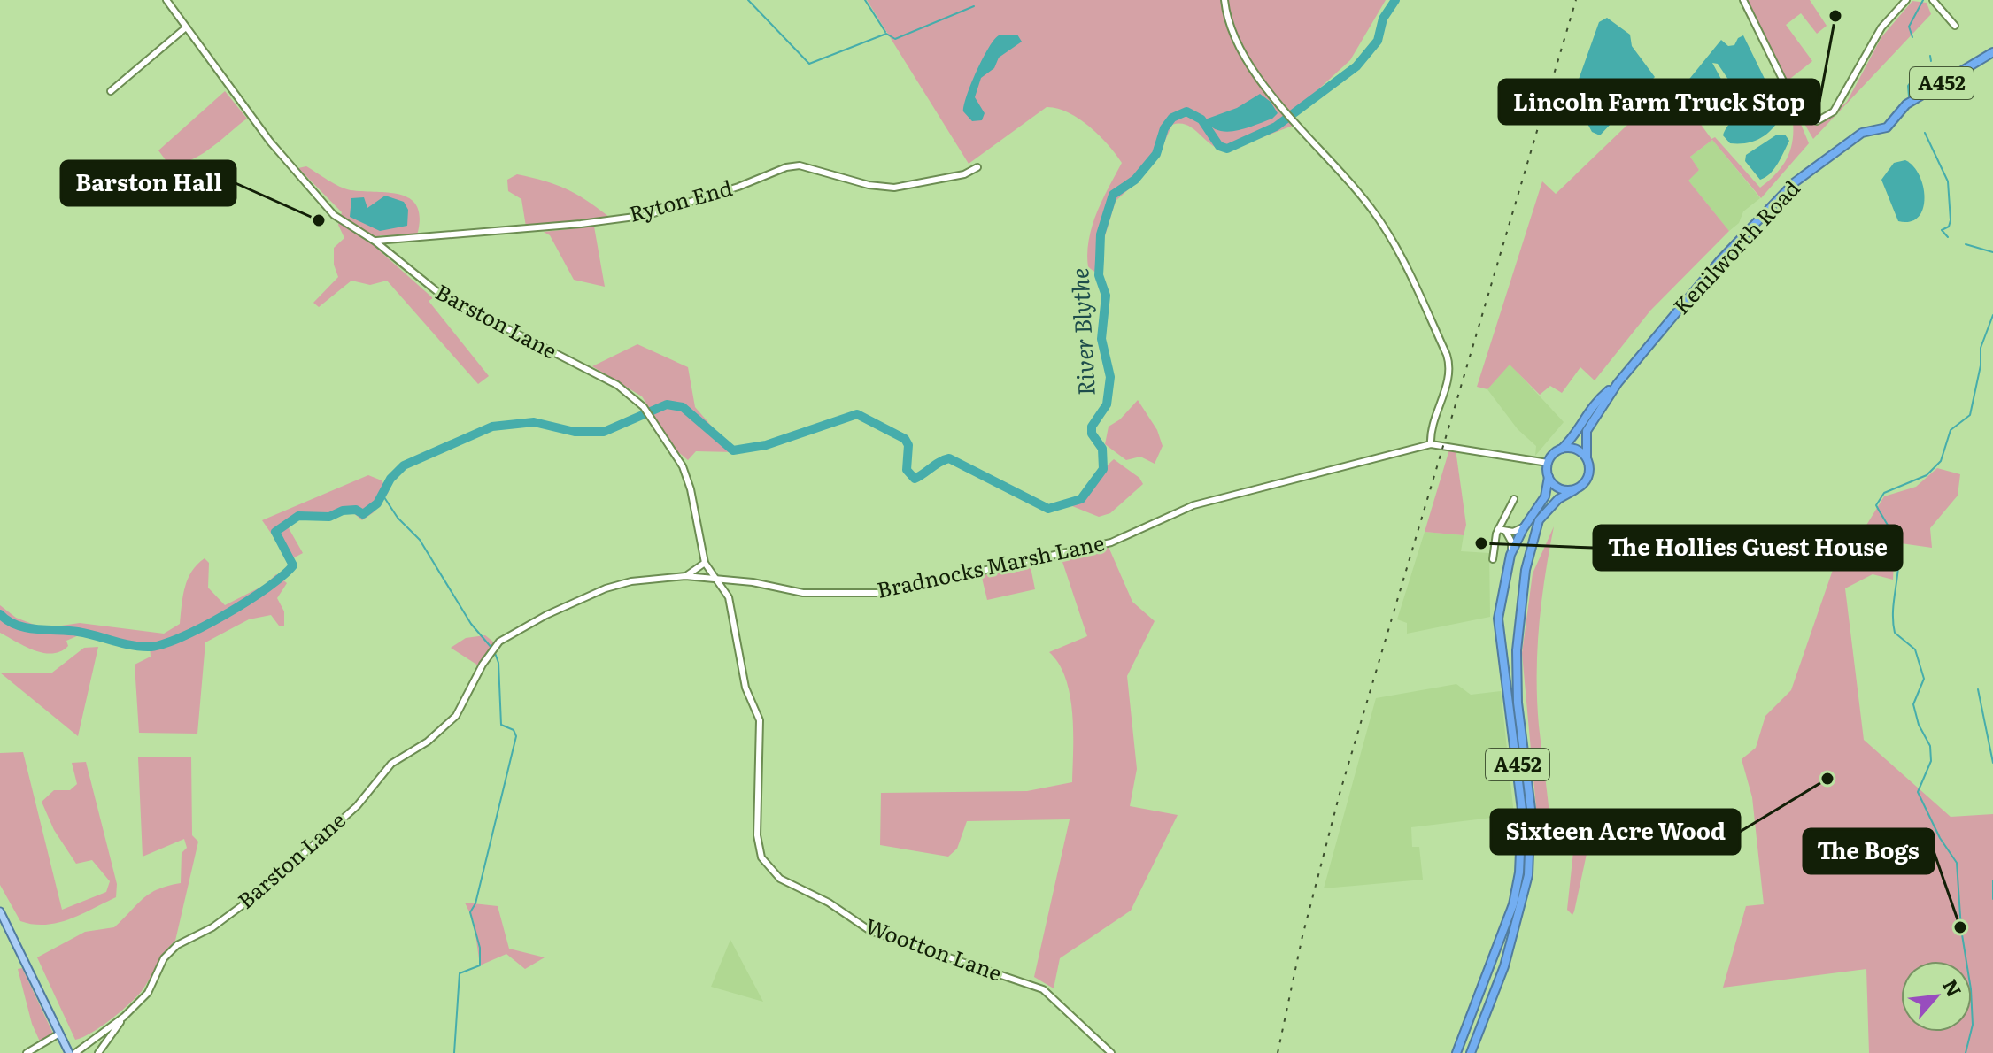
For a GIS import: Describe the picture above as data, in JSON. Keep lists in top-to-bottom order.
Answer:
{
  "streets": {
    "highway": ["A452", "Kenilworth Road"],
    "street": [
      "Ryton End",
      "Barston Lane",
      "Bradnocks Marsh Lane",
      "Wootton Lane"
    ]
  },
  "crossings": [
    ["A452", "Kenilworth Road"],
    ["A452", "Bradnocks Marsh Lane"],
    ["Ryton End", "Barston Lane"],
    ["Kenilworth Road", "Bradnocks Marsh Lane"],
    ["Barston Lane", "Bradnocks Marsh Lane"],
    ["Barston Lane", "Wootton Lane"],
    ["Bradnocks Marsh Lane", "Wootton Lane"]
  ],
  "water": ["River Blythe"],
  "places": [
    "Lincoln Farm Truck Stop",
    "Barston Hall",
    "The Hollies Guest House",
    "Sixteen Acre Wood",
    "The Bogs"
  ],
  "north": "top right"
}
